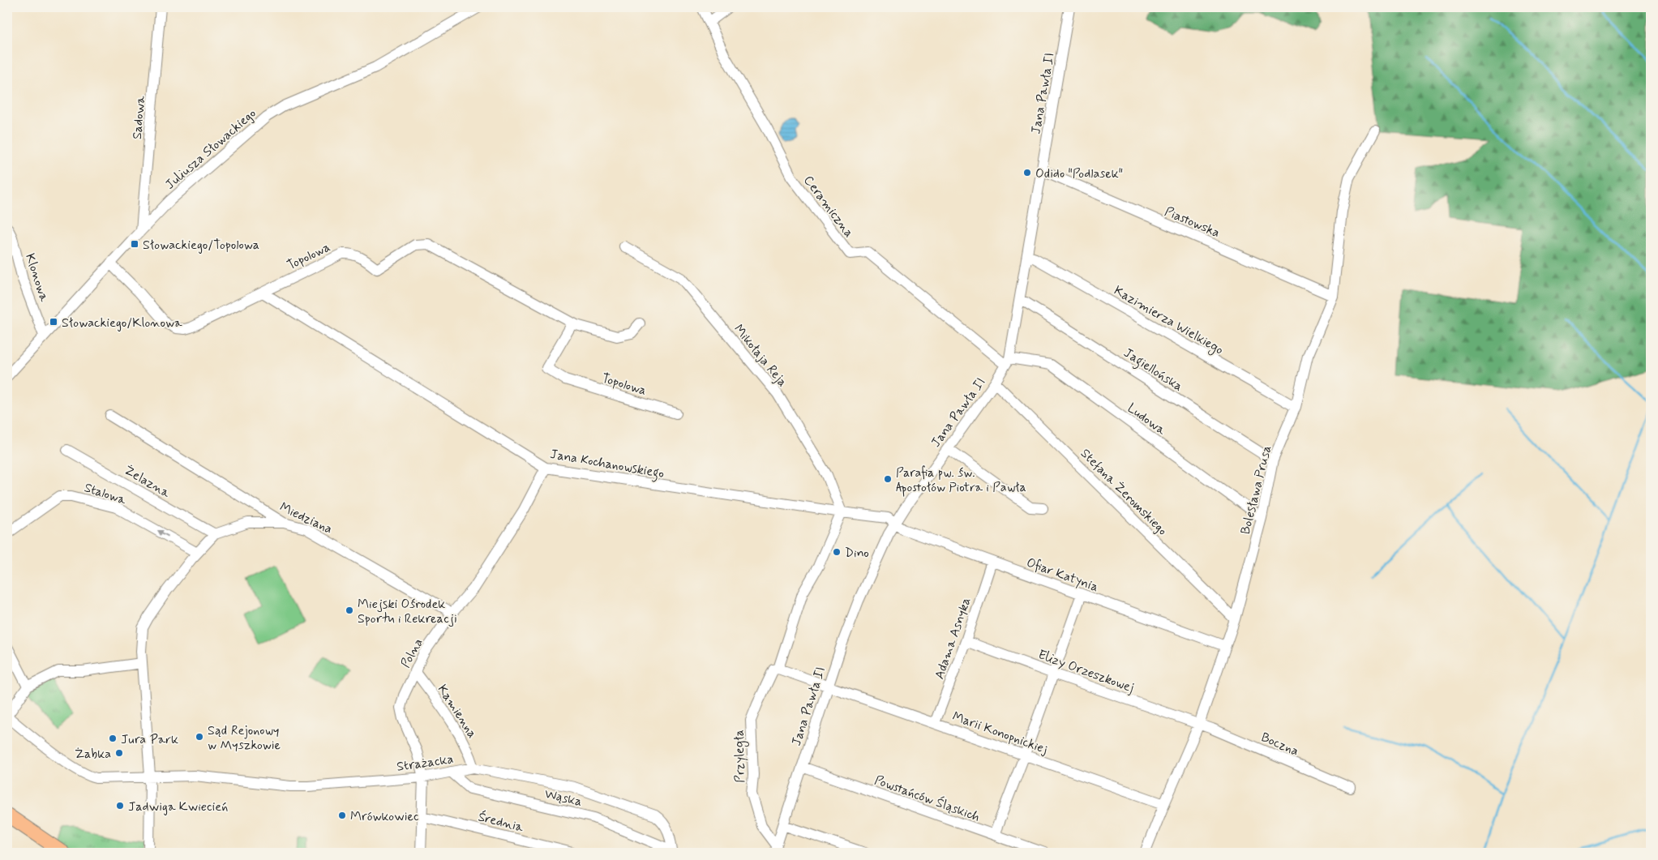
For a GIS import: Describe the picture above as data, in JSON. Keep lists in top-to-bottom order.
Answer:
{
  "streets": {
    "street": [
      "Jana Pawła II",
      "Sadowa",
      "Juliusza Słowackiego",
      "Ceramiczna",
      "Piastowska",
      "Topolowa",
      "Klonowa",
      "Kazimierza Wielkiego",
      "Mikołaja Reja",
      "Jagiellońska",
      "Ludowa",
      "Jana Kochanowskiego",
      "Żelazna",
      "Bolesława Prusa",
      "Stefana Żeromskiego",
      "Stalowa",
      "Miedziana",
      "Ofiar Katynia",
      "Adama Asnyka",
      "Polna",
      "Elizy Orzeszkowej",
      "Kamienna",
      "Marii Konopnickiej",
      "Boczna",
      "Przyległa",
      "Strażacka",
      "Wąska",
      "Powstańców Śląskich",
      "Średnia"
    ]
  },
  "crossings": [
    ["Jana Pawła II", "Ceramiczna"],
    ["Jana Pawła II", "Piastowska"],
    ["Jana Pawła II", "Kazimierza Wielkiego"],
    ["Jana Pawła II", "Jagiellońska"],
    ["Jana Pawła II", "Ludowa"],
    ["Jana Pawła II", "Jana Kochanowskiego"],
    ["Jana Pawła II", "Stefana Żeromskiego"],
    ["Jana Pawła II", "Ofiar Katynia"],
    ["Jana Pawła II", "Marii Konopnickiej"],
    ["Jana Pawła II", "Przyległa"],
    ["Jana Pawła II", "Powstańców Śląskich"],
    ["Sadowa", "Juliusza Słowackiego"],
    ["Juliusza Słowackiego", "Topolowa"],
    ["Juliusza Słowackiego", "Klonowa"],
    ["Ceramiczna", "Ludowa"],
    ["Piastowska", "Bolesława Prusa"],
    ["Topolowa", "Jana Kochanowskiego"],
    ["Kazimierza Wielkiego", "Bolesława Prusa"],
    ["Mikołaja Reja", "Jana Kochanowskiego"],
    ["Mikołaja Reja", "Przyległa"],
    ["Jagiellońska", "Bolesława Prusa"],
    ["Ludowa", "Bolesława Prusa"],
    ["Jana Kochanowskiego", "Ofiar Katynia"],
    ["Jana Kochanowskiego", "Polna"],
    ["Jana Kochanowskiego", "Przyległa"],
    ["Bolesława Prusa", "Stefana Żeromskiego"],
    ["Bolesława Prusa", "Ofiar Katynia"],
    ["Bolesława Prusa", "Elizy Orzeszkowej"],
    ["Bolesława Prusa", "Marii Konopnickiej"],
    ["Bolesława Prusa", "Boczna"],
    ["Miedziana", "Polna"],
    ["Ofiar Katynia", "Adama Asnyka"],
    ["Adama Asnyka", "Elizy Orzeszkowej"],
    ["Adama Asnyka", "Marii Konopnickiej"],
    ["Polna", "Kamienna"],
    ["Polna", "Strażacka"],
    ["Polna", "Średnia"],
    ["Elizy Orzeszkowej", "Boczna"],
    ["Kamienna", "Strażacka"],
    ["Strażacka", "Wąska"]
  ],
  "one_way": ["Stalowa"],
  "places": {
    "other": [
      "Odido \"Podlasek\"",
      "Parafia pw. św. Apostołów Piotra i Pawła",
      "Dino",
      "Miejski Ośrodek Sportu i Rekreacji",
      "Sąd Rejonowy w Myszkowie",
      "Jura Park",
      "Żabka",
      "Jadwiga Kwiecień",
      "Mrówkowiec"
    ],
    "transit": ["Słowackiego/Topolowa", "Słowackiego/Klonowa"]
  }
}
